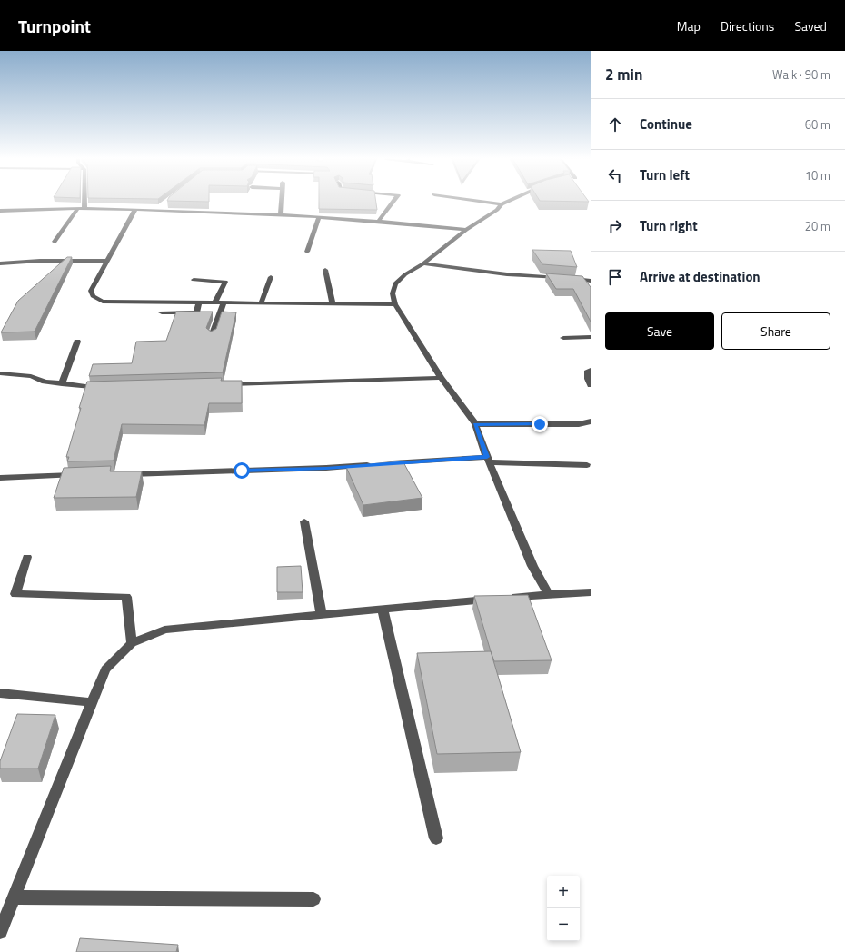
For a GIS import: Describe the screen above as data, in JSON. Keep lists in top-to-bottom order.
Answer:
{
  "page": {
    "header": "Turnpoint",
    "nav": ["Map", "Directions", "Saved"],
    "heading": ["2 min", "Walk · 90 m"],
    "list": [
      ["Continue", "60 m"],
      ["Turn left", "10 m"],
      ["Turn right", "20 m"],
      "Arrive at destination"
    ],
    "buttons": ["Save", "Share"],
    "map_buttons": ["+", "−"]
  }
}
